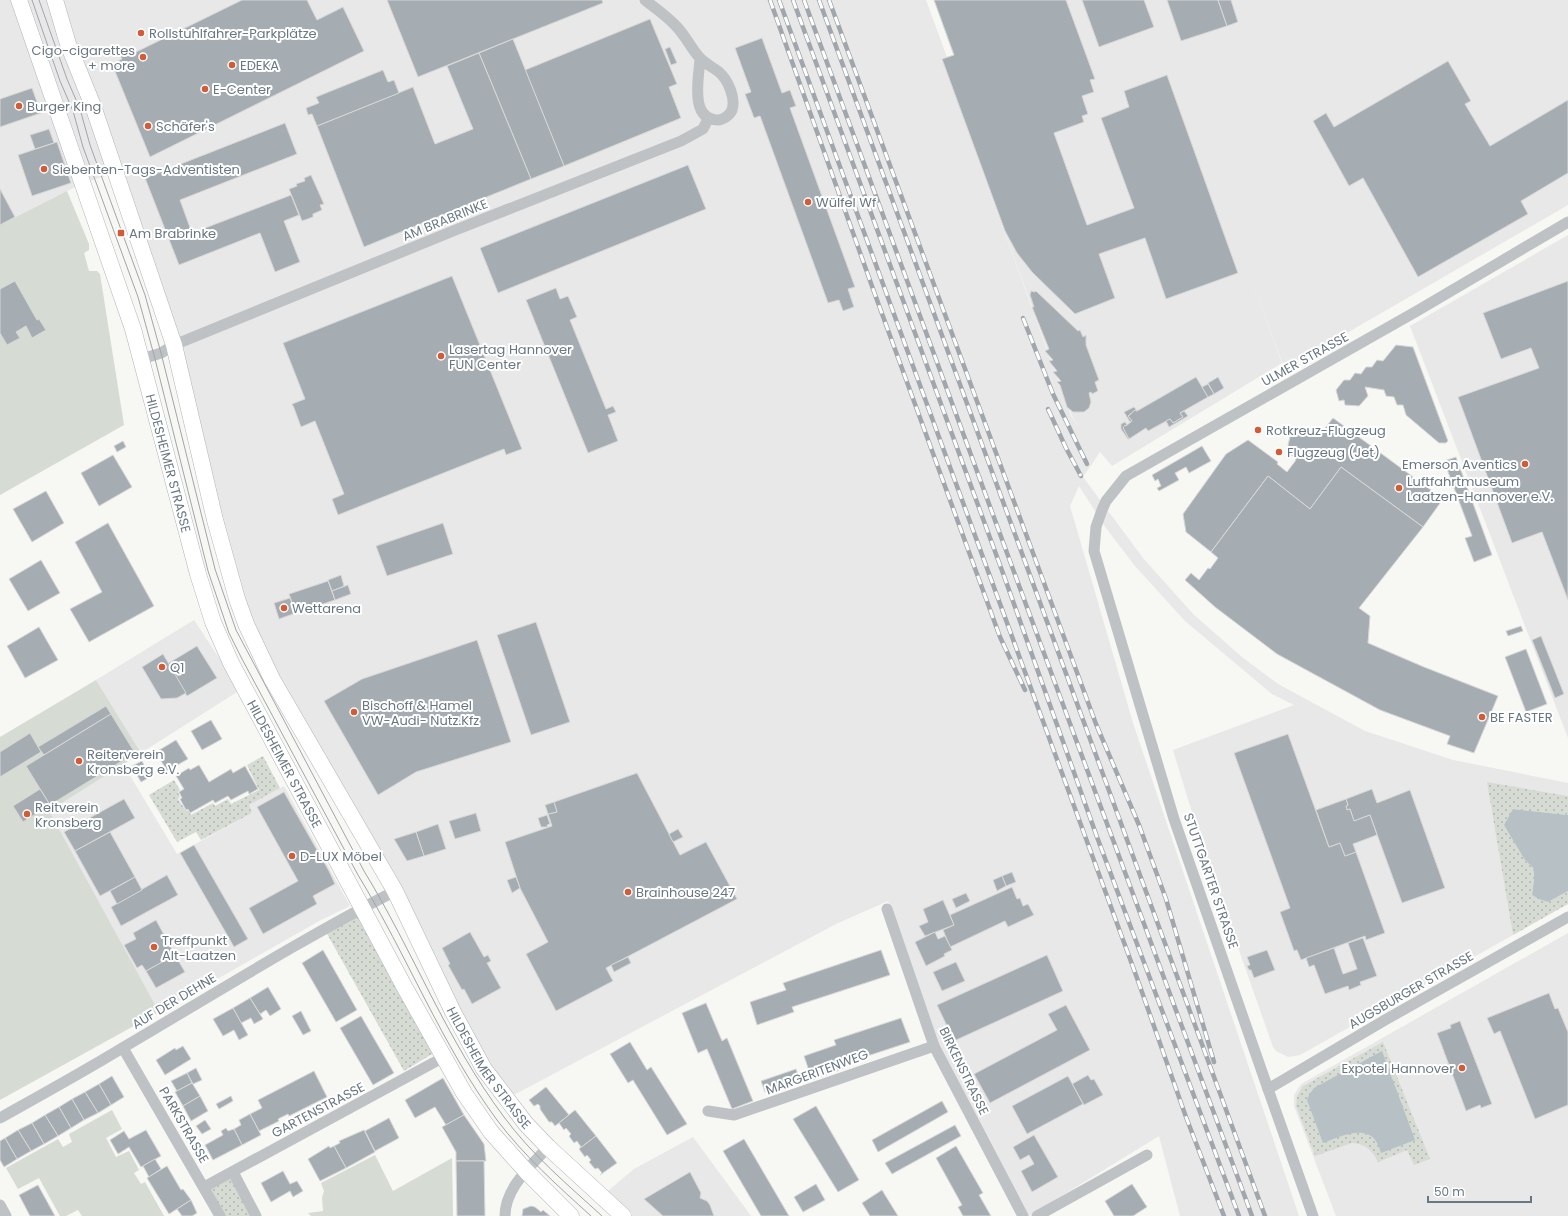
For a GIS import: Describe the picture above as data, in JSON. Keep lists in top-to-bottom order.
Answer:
{
  "streets": {
    "main road": ["HILDESHEIMER STRASSE"],
    "street": [
      "AM BRABRINKE",
      "ULMER STRASSE",
      "STUTTGARTER STRASSE",
      "AUGSBURGER STRASSE",
      "AUF DER DEHNE",
      "BIRKENSTRASSE",
      "MARGERITENWEG",
      "GARTENSTRASSE",
      "PARKSTRASSE"
    ]
  },
  "crossings": [
    ["AM BRABRINKE", "HILDESHEIMER STRASSE"],
    ["ULMER STRASSE", "STUTTGARTER STRASSE"],
    ["HILDESHEIMER STRASSE", "AUF DER DEHNE"],
    ["HILDESHEIMER STRASSE", "GARTENSTRASSE"],
    ["STUTTGARTER STRASSE", "AUGSBURGER STRASSE"],
    ["AUF DER DEHNE", "PARKSTRASSE"],
    ["BIRKENSTRASSE", "MARGERITENWEG"],
    ["GARTENSTRASSE", "PARKSTRASSE"]
  ],
  "places": {
    "other": [
      "Rollstuhlfahrer-Parkplätze",
      "Cigo-cigarettes + more",
      "EDEKA",
      "E-Center",
      "Burger King",
      "Schäfer's",
      "Siebenten-Tags-Adventisten",
      "Wülfel Wf",
      "Lasertag Hannover FUN Center",
      "Rotkreuz-Flugzeug",
      "Flugzeug (Jet)",
      "Emerson Aventics",
      "Luftfahrtmuseum Laatzen-Hannover e.V.",
      "Wettarena",
      "Q1",
      "Bischoff & Hamel VW-Audi- Nutz.Kfz",
      "BE FASTER",
      "Reiterverein Kronsberg e.V.",
      "Reitverein Kronsberg",
      "D-LUX Möbel",
      "Brainhouse 247",
      "Treffpunkt Alt-Laatzen",
      "Expotel Hannover"
    ],
    "transit": ["Am Brabrinke"]
  },
  "scale_bar": "50 m"
}
